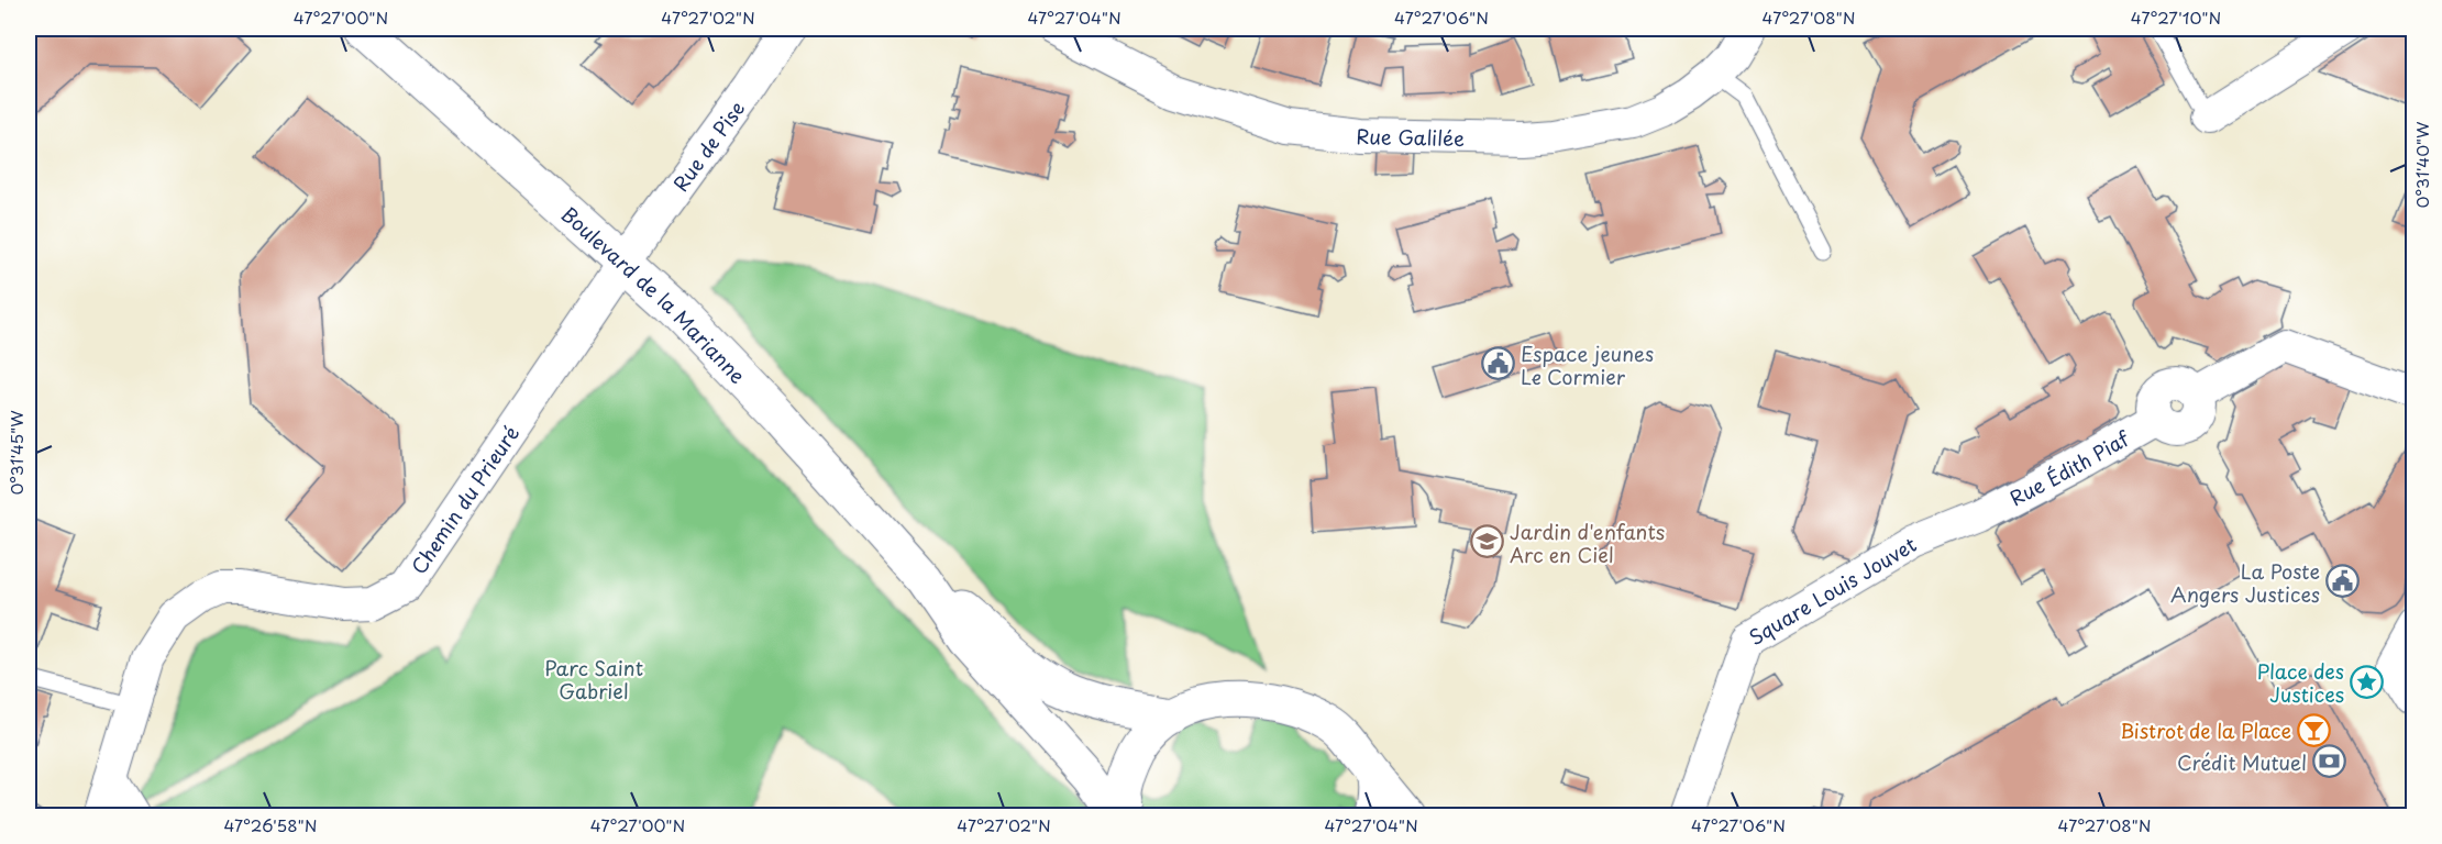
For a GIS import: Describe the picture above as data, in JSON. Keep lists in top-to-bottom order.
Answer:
{
  "streets": {
    "street": [
      "Rue Galilée",
      "Rue de Pise",
      "Boulevard de la Marianne",
      "Rue Édith Piaf",
      "Chemin du Prieuré",
      "Square Louis Jouvet"
    ]
  },
  "crossings": [
    ["Rue de Pise", "Boulevard de la Marianne"],
    ["Rue de Pise", "Chemin du Prieuré"],
    ["Boulevard de la Marianne", "Chemin du Prieuré"],
    ["Rue Édith Piaf", "Square Louis Jouvet"]
  ],
  "parks": ["Parc Saint Gabriel"],
  "places": {
    "public building": ["Espace jeunes Le Cormier", "La Poste Angers Justices"],
    "school or university": ["Jardin d'enfants Arc en Ciel"],
    "place": ["Place des Justices"],
    "bar": ["Bistrot de la Place"],
    "bank": ["Crédit Mutuel"]
  },
  "coordinates": [
    "47°27'00\"N",
    "47°27'02\"N",
    "47°27'04\"N",
    "47°27'06\"N",
    "47°27'08\"N",
    "47°27'10\"N",
    "0°31'40\"W",
    "0°31'45\"W",
    "47°26'58\"N"
  ]
}
